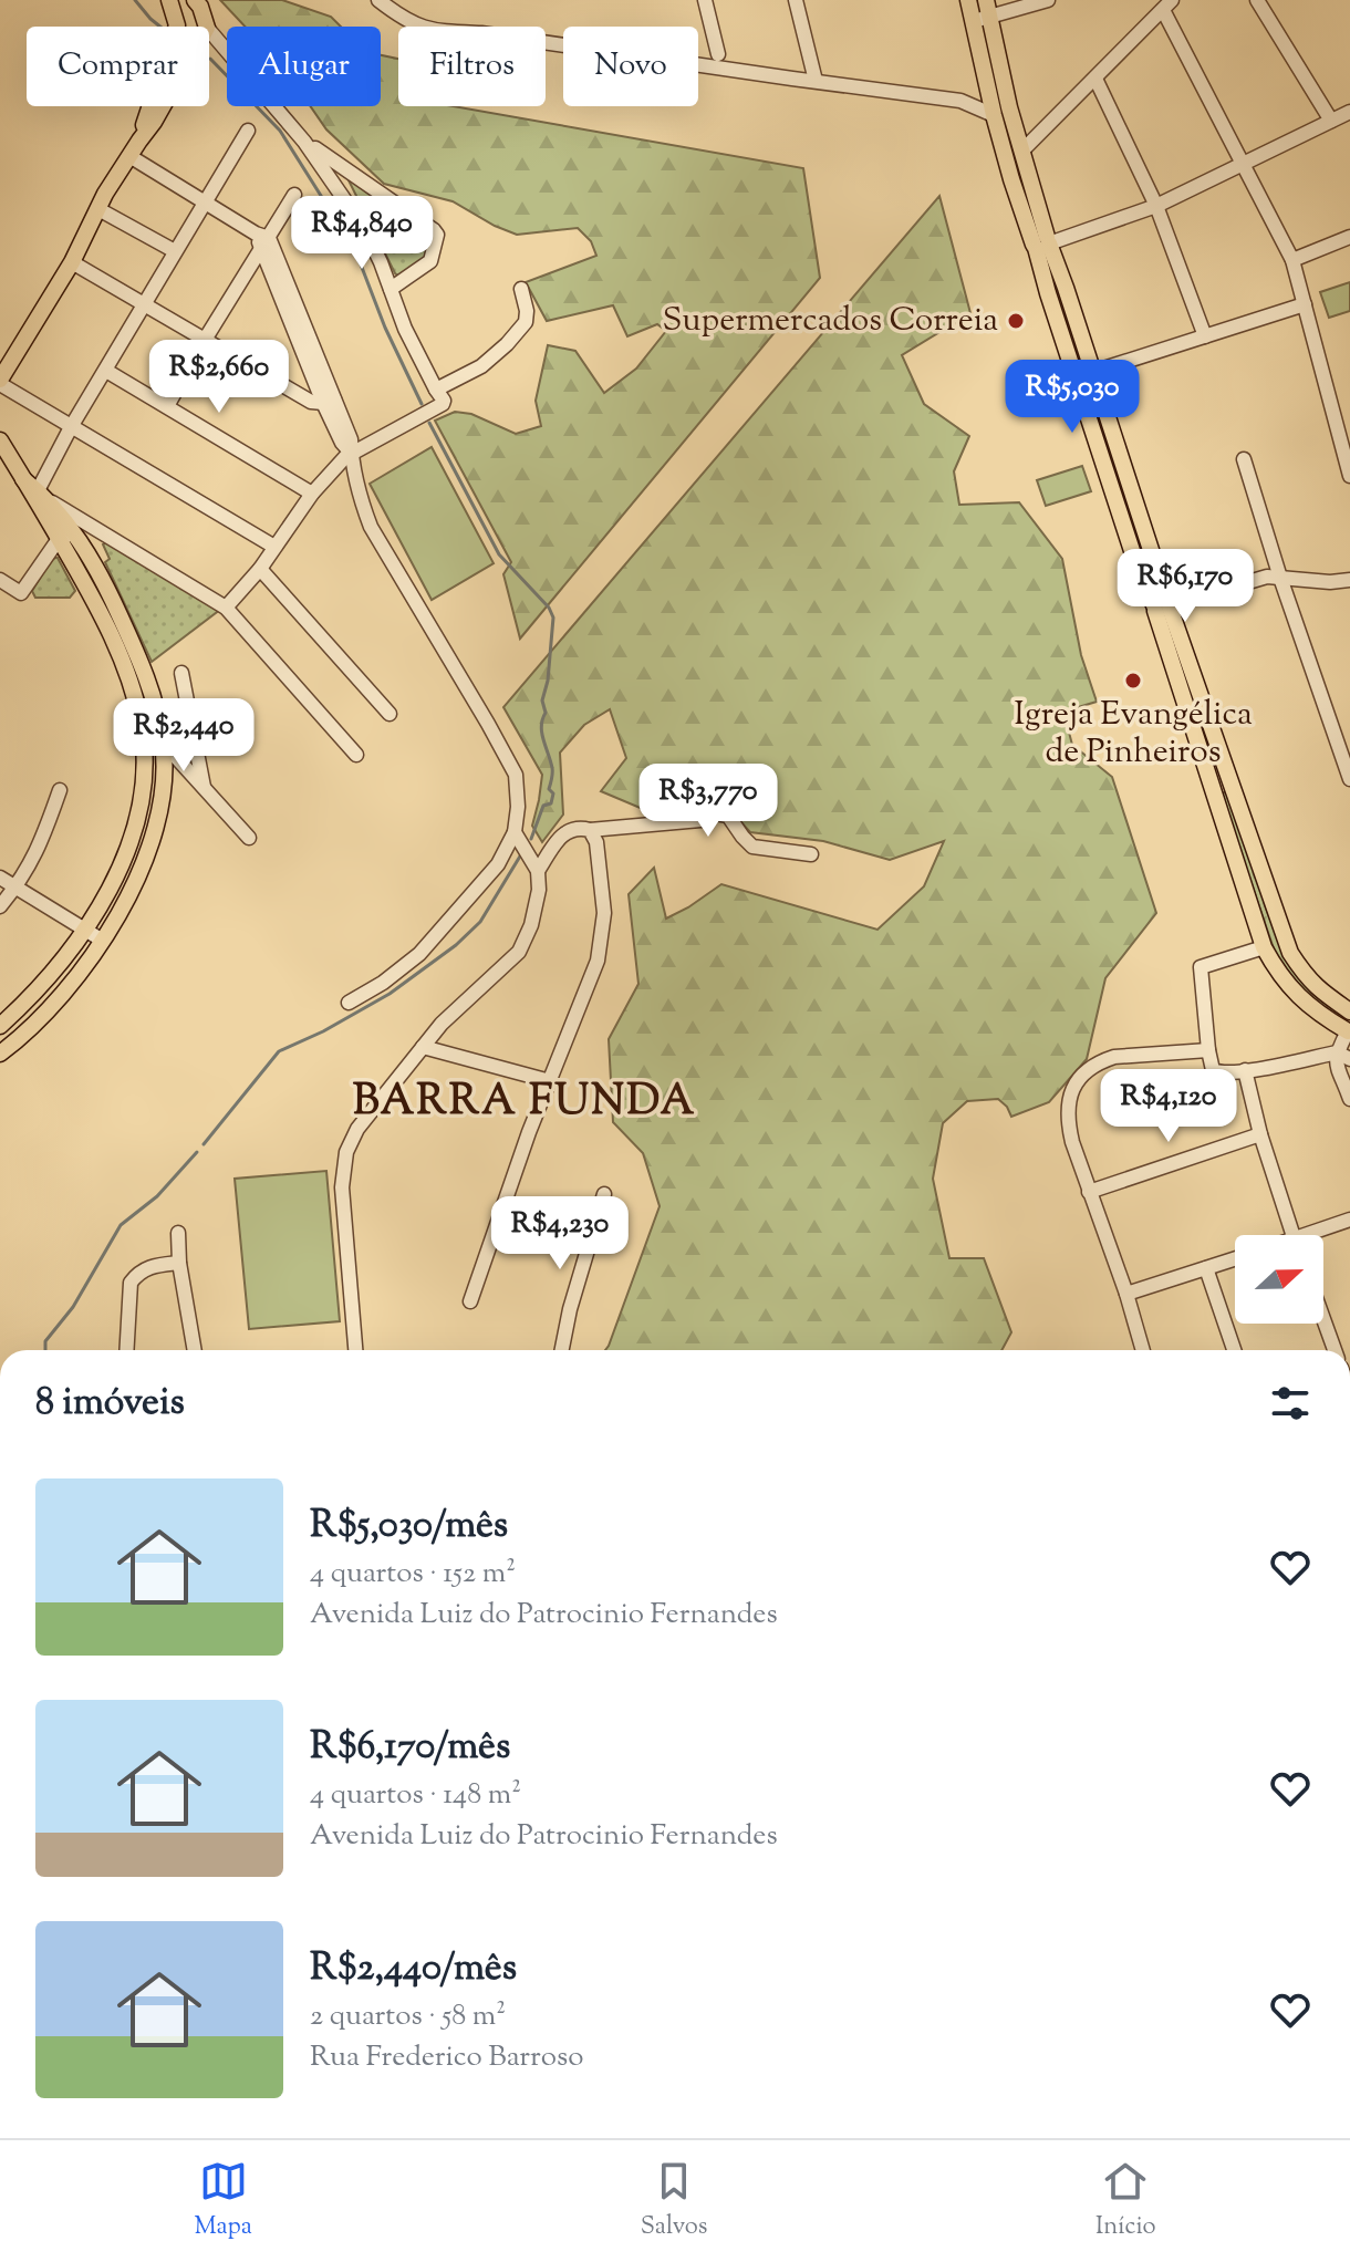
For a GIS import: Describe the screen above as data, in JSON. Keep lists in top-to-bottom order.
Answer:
{
  "districts": ["BARRA FUNDA"],
  "places": ["Supermercados Correia", "Igreja Evangélica de Pinheiros"],
  "north": "right",
  "page": {
    "chip": [
      "Comprar",
      "Alugar",
      "Filtros",
      "Novo"
    ],
    "price": [
      "R$4,840",
      "R$2,660",
      "R$5,030",
      "R$6,170",
      "R$2,440",
      "R$3,770",
      "R$4,120",
      "R$4,230"
    ],
    "heading": "8 imóveis",
    "list": [
      {
        "name": "R$5,030/mês",
        "note": "4 quartos · 152 m² · Avenida Luiz do Patrocinio Fernandes"
      },
      {
        "name": "R$6,170/mês",
        "note": "4 quartos · 148 m² · Avenida Luiz do Patrocinio Fernandes"
      },
      {
        "name": "R$2,440/mês",
        "note": "2 quartos · 58 m² · Rua Frederico Barroso"
      }
    ],
    "tabs": ["Mapa", "Salvos", "Início"]
  }
}
